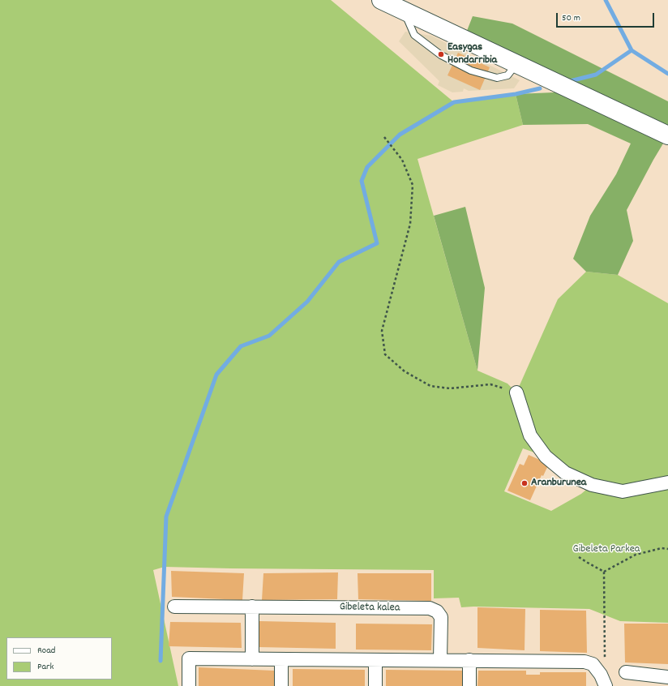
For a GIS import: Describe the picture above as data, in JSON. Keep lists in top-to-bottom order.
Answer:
{
  "streets": {
    "street": ["Gibeleta kalea"]
  },
  "parks": ["Gibeleta Parkea"],
  "places": ["Easygas Hondarribia", "Aranburunea"],
  "legend": ["Road", "Park"],
  "scale_bar": "50 m"
}
